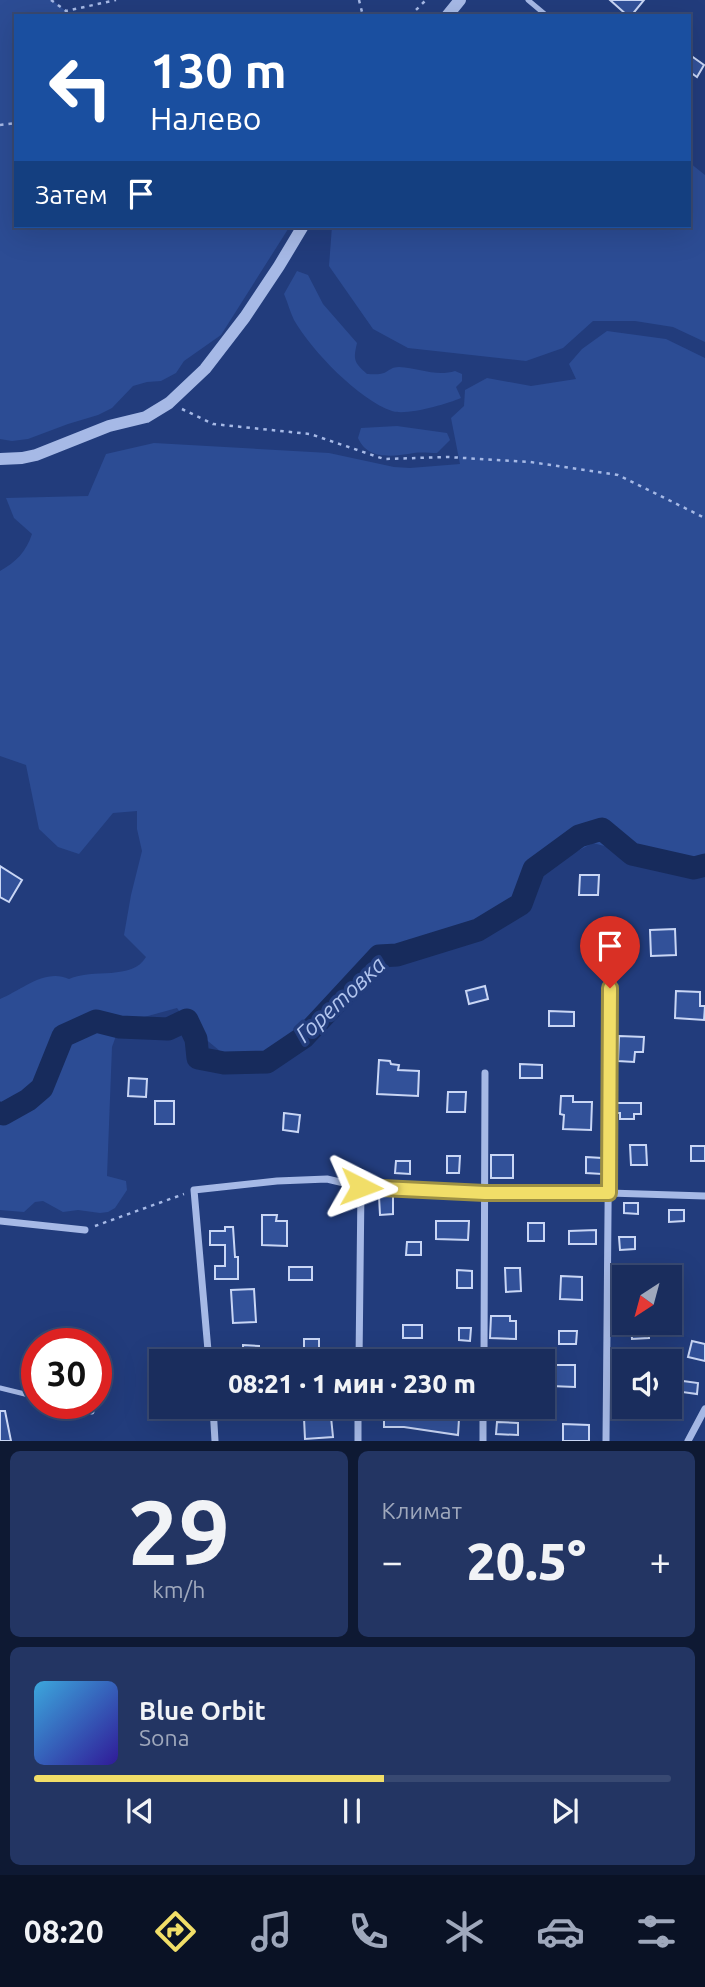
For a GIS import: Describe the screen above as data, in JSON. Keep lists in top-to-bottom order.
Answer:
{
  "water": ["Горетовка"],
  "north": "bottom left",
  "page": {
    "turn": ["130 m", "Налево"],
    "then": "Затем",
    "limit": "30",
    "trip": "08:21 · 1 мин · 230 m",
    "tile": [
      ["29", "km/h"],
      "Климат"
    ],
    "heat": ["−", "20.5°", "+"],
    "song": ["Blue Orbit", "Sona"],
    "tabs": "08:20"
  }
}
